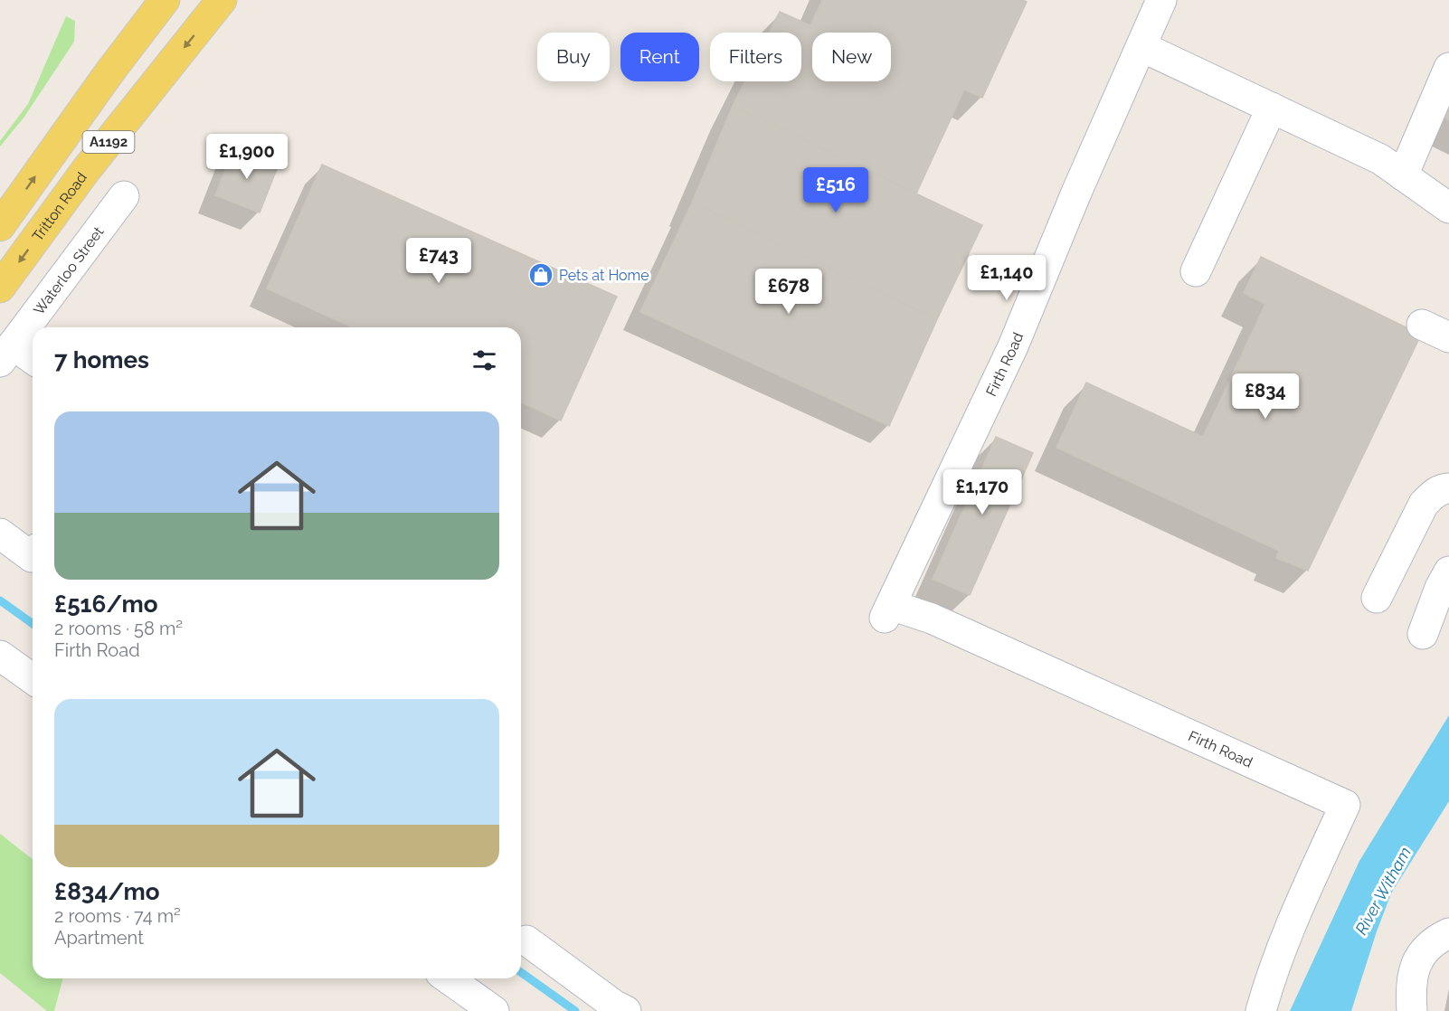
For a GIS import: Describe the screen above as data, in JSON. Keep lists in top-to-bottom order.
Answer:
{
  "streets": {
    "main road": ["A1192", "Tritton Road"],
    "street": ["Waterloo Street", "Firth Road"]
  },
  "water": ["River Witham"],
  "places": {
    "shop": ["Pets at Home"]
  },
  "page": {
    "chip": [
      "Buy",
      "Rent",
      "Filters",
      "New"
    ],
    "price": [
      "£1,900",
      "£516",
      "£743",
      "£1,140",
      "£678",
      "£834",
      "£1,170"
    ],
    "heading": "7 homes",
    "list": [
      {
        "name": "£516/mo",
        "note": "2 rooms · 58 m² · Firth Road"
      },
      {
        "name": "£834/mo",
        "note": "2 rooms · 74 m² · Apartment"
      }
    ]
  }
}
